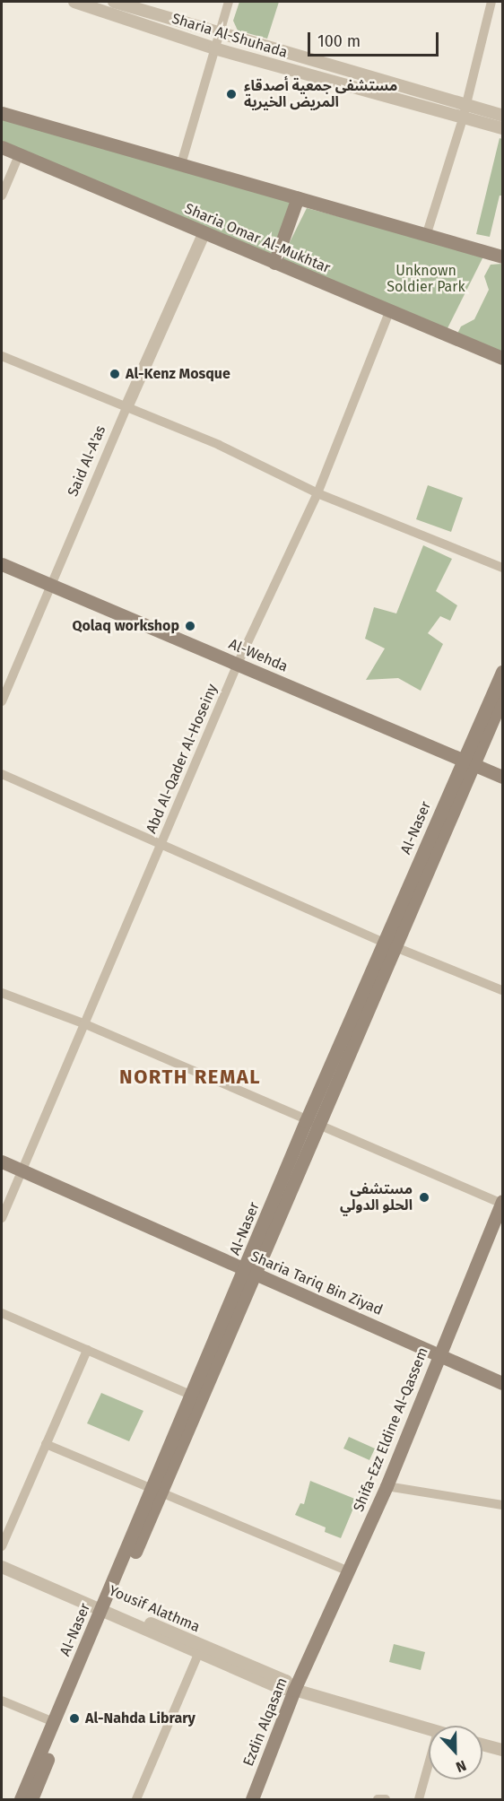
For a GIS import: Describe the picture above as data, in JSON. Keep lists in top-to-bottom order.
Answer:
{
  "streets": {
    "main road": [
      "Sharia Omar Al-Mukhtar",
      "Al-Wehda",
      "Al-Naser",
      "Sharia Tariq Bin Ziyad",
      "Shifa-Ezz Eldine Al-Qassem",
      "Ezdin Alqasam"
    ],
    "street": [
      "Sharia Al-Shuhada",
      "Said Al-A'as",
      "Abd Al-Qader Al-Hoseiny",
      "Yousif Alathma"
    ]
  },
  "crossings": [
    ["Sharia Omar Al-Mukhtar", "Said Al-A'as"],
    ["Sharia Omar Al-Mukhtar", "Abd Al-Qader Al-Hoseiny"],
    ["Said Al-A'as", "Al-Wehda"],
    ["Al-Wehda", "Abd Al-Qader Al-Hoseiny"],
    ["Al-Wehda", "Al-Naser"],
    ["Abd Al-Qader Al-Hoseiny", "Sharia Tariq Bin Ziyad"],
    ["Al-Naser", "Sharia Tariq Bin Ziyad"],
    ["Al-Naser", "Yousif Alathma"],
    ["Sharia Tariq Bin Ziyad", "Shifa-Ezz Eldine Al-Qassem"],
    ["Shifa-Ezz Eldine Al-Qassem", "Ezdin Alqasam"],
    ["Yousif Alathma", "Ezdin Alqasam"]
  ],
  "districts": ["NORTH REMAL"],
  "parks": ["Unknown Soldier Park"],
  "places": [
    "مستشفى جمعية أصدقاء المريض الخيرية",
    "Al-Kenz Mosque",
    "Qolaq workshop",
    "مستشفى الحلو الدولي",
    "Al-Nahda Library"
  ],
  "scale_bar": "100 m",
  "north": "bottom"
}
